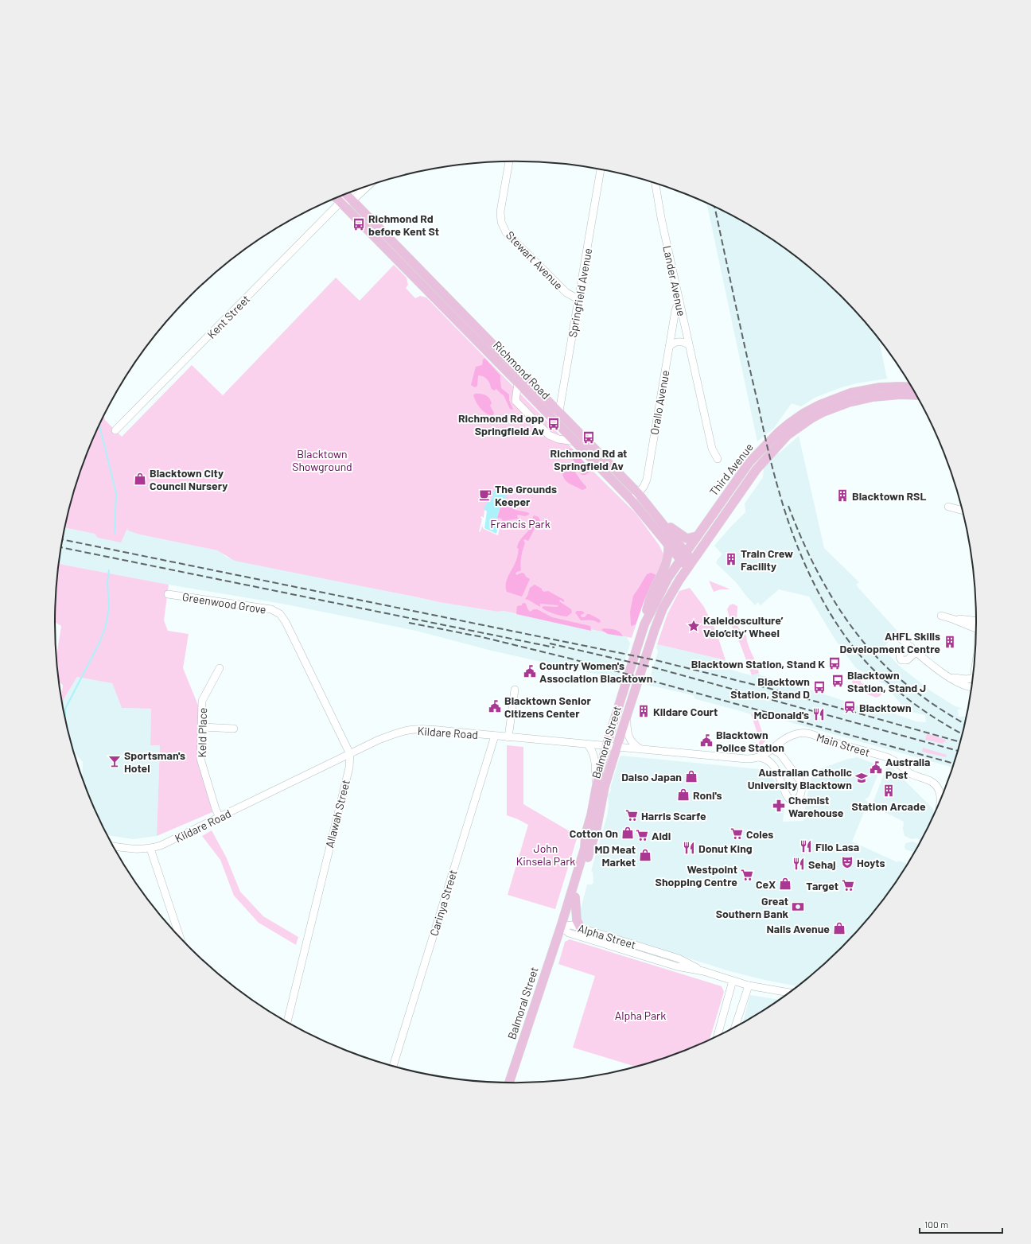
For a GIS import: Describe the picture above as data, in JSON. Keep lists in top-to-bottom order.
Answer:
{
  "streets": {
    "main road": ["Richmond Road", "Third Avenue", "Balmoral Street"],
    "street": [
      "Stewart Avenue",
      "Lander Avenue",
      "Springfield Avenue",
      "Kent Street",
      "Orallo Avenue",
      "Greenwood Grove",
      "Keld Place",
      "Kildare Road",
      "Main Street",
      "Allawah Street",
      "Carinya Street",
      "Alpha Street"
    ]
  },
  "crossings": [
    ["Stewart Avenue", "Springfield Avenue"],
    ["Lander Avenue", "Orallo Avenue"],
    ["Springfield Avenue", "Richmond Road"],
    ["Kent Street", "Richmond Road"],
    ["Richmond Road", "Orallo Avenue"],
    ["Richmond Road", "Third Avenue"],
    ["Richmond Road", "Balmoral Street"],
    ["Third Avenue", "Balmoral Street"],
    ["Greenwood Grove", "Kildare Road"],
    ["Greenwood Grove", "Allawah Street"],
    ["Keld Place", "Kildare Road"],
    ["Kildare Road", "Balmoral Street"],
    ["Kildare Road", "Main Street"],
    ["Kildare Road", "Allawah Street"],
    ["Kildare Road", "Carinya Street"],
    ["Balmoral Street", "Alpha Street"]
  ],
  "parks": [
    "Blacktown Showground",
    "Francis Park",
    "John Kinsela Park",
    "Alpha Park"
  ],
  "places": {
    "bus stop": [
      "Richmond Rd before Kent St",
      "Richmond Rd opp Springfield Av",
      "Richmond Rd at Springfield Av",
      "Blacktown Station, Stand K",
      "Blacktown Station, Stand J",
      "Blacktown Station, Stand D"
    ],
    "shop": [
      "Blacktown City Council Nursery",
      "Daiso Japan",
      "Roni's",
      "Cotton On",
      "MD Meat Market",
      "CeX",
      "Nails Avenue"
    ],
    "cafe": ["The Grounds Keeper"],
    "building": [
      "Blacktown RSL",
      "Train Crew Facility",
      "AHFL Skills Development Centre",
      "Kildare Court",
      "Station Arcade"
    ],
    "place": ["Kaleidosculture’ Velo’city’ Wheel"],
    "public building": [
      "Country Women's Association Blacktown",
      "Blacktown Senior Citizens Center",
      "Blacktown Police Station",
      "Australia Post"
    ],
    "station": ["Blacktown"],
    "restaurant": [
      "McDonald's",
      "Filo Lasa",
      "Donut King",
      "Sehaj"
    ],
    "bar": ["Sportsman's Hotel"],
    "school or university": ["Australian Catholic University Blacktown"],
    "pharmacy": ["Chemist Warehouse"],
    "supermarket": [
      "Harris Scarfe",
      "Coles",
      "Aldi",
      "Westpoint Shopping Centre",
      "Target"
    ],
    "theatre": ["Hoyts"],
    "bank": ["Great Southern Bank"]
  },
  "scale_bar": "100 m"
}
